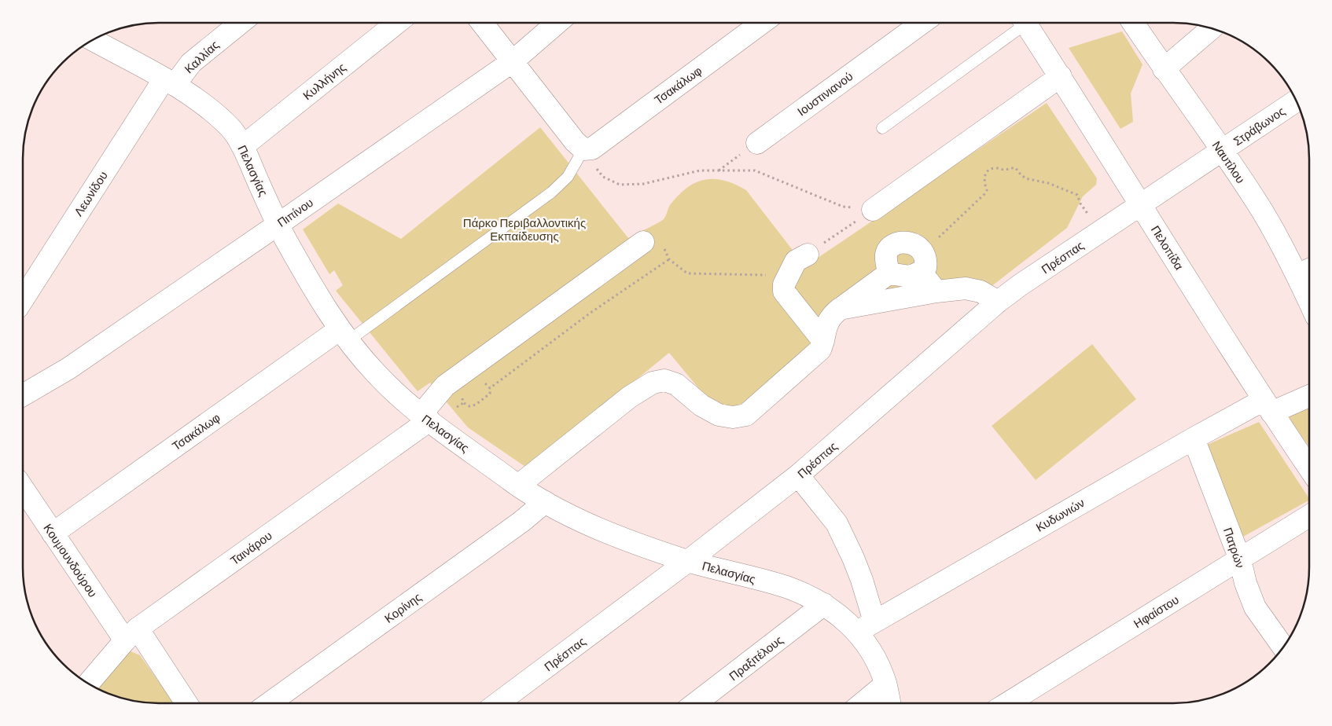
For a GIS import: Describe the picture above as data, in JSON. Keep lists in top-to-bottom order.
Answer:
{
  "streets": {
    "street": [
      "Καλλίας",
      "Κυλλήνης",
      "Τσακάλωφ",
      "Ιουστινιανού",
      "Στράβωνος",
      "Ναυτίλου",
      "Πελασγίας",
      "Λεωνίδου",
      "Πιπίνου",
      "Πελοπίδα",
      "Πρέσπας",
      "Κυδωνιών",
      "Ταινάρου",
      "Πατρών",
      "Κουμουνδούρου",
      "Κορίνης",
      "Ηφαίστου",
      "Πραξιτέλους"
    ]
  },
  "crossings": [
    ["Καλλίας", "Πελασγίας"],
    ["Καλλίας", "Λεωνίδου"],
    ["Κυλλήνης", "Πελασγίας"],
    ["Τσακάλωφ", "Πελασγίας"],
    ["Τσακάλωφ", "Κουμουνδούρου"],
    ["Στράβωνος", "Ναυτίλου"],
    ["Στράβωνος", "Πελοπίδα"],
    ["Στράβωνος", "Πρέσπας"],
    ["Πελασγίας", "Λεωνίδου"],
    ["Πελασγίας", "Πιπίνου"],
    ["Πελασγίας", "Πρέσπας"],
    ["Πελασγίας", "Κυδωνιών"],
    ["Πελασγίας", "Ταινάρου"],
    ["Πελασγίας", "Κορίνης"],
    ["Πελασγίας", "Πραξιτέλους"],
    ["Πελοπίδα", "Πρέσπας"],
    ["Πελοπίδα", "Κυδωνιών"],
    ["Κυδωνιών", "Πατρών"],
    ["Ταινάρου", "Κουμουνδούρου"],
    ["Πατρών", "Ηφαίστου"]
  ],
  "parks": ["Πάρκο Περιβαλλοντικής Εκπαίδευσης"]
}
